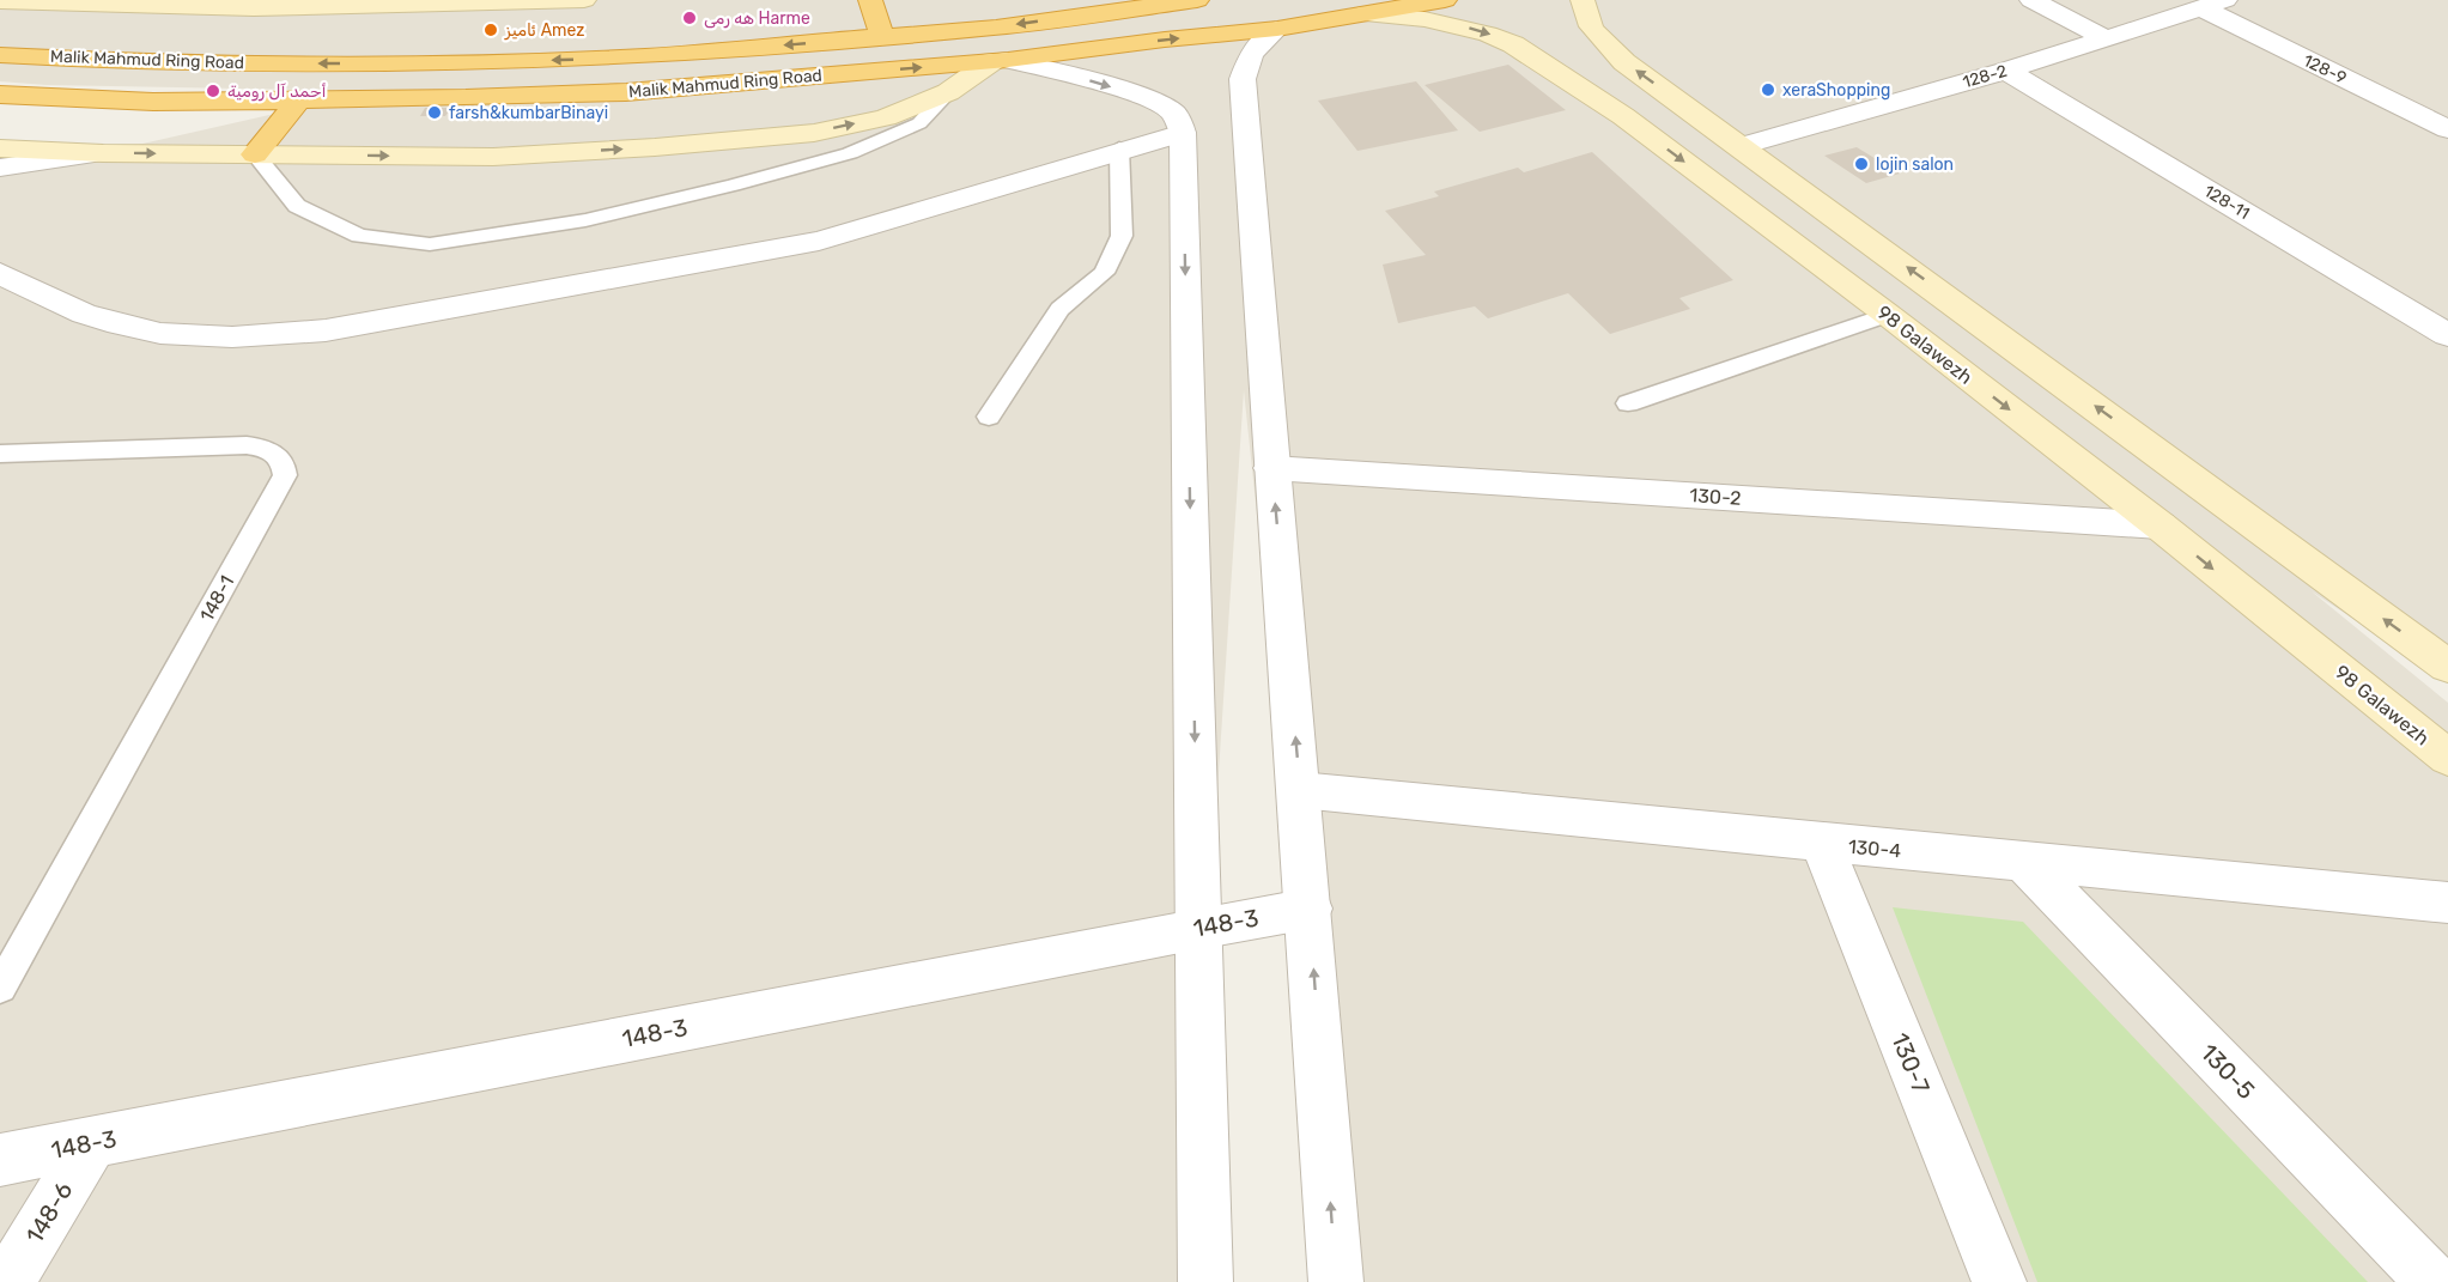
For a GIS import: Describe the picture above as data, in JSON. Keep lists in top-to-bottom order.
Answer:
{
  "streets": {
    "highway": ["Malik Mahmud Ring Road"],
    "main road": ["98 Galawezh"],
    "street": [
      "128-9",
      "128-2",
      "128-11",
      "130-2",
      "130-4",
      "148-3",
      "130-7",
      "130-5",
      "148-6"
    ],
    "lane": ["148-1"]
  },
  "crossings": [
    ["Malik Mahmud Ring Road", "98 Galawezh"],
    ["128-9", "128-2"],
    ["128-2", "128-11"],
    ["98 Galawezh", "130-2"],
    ["130-4", "130-7"],
    ["130-4", "130-5"],
    ["148-3", "148-6"]
  ],
  "places": [
    "هه رمی Harme",
    "ئاميز Amez",
    "xeraShopping",
    "أحمد آل رومية",
    "farsh&kumbarBinayi",
    "lojin salon"
  ]
}
